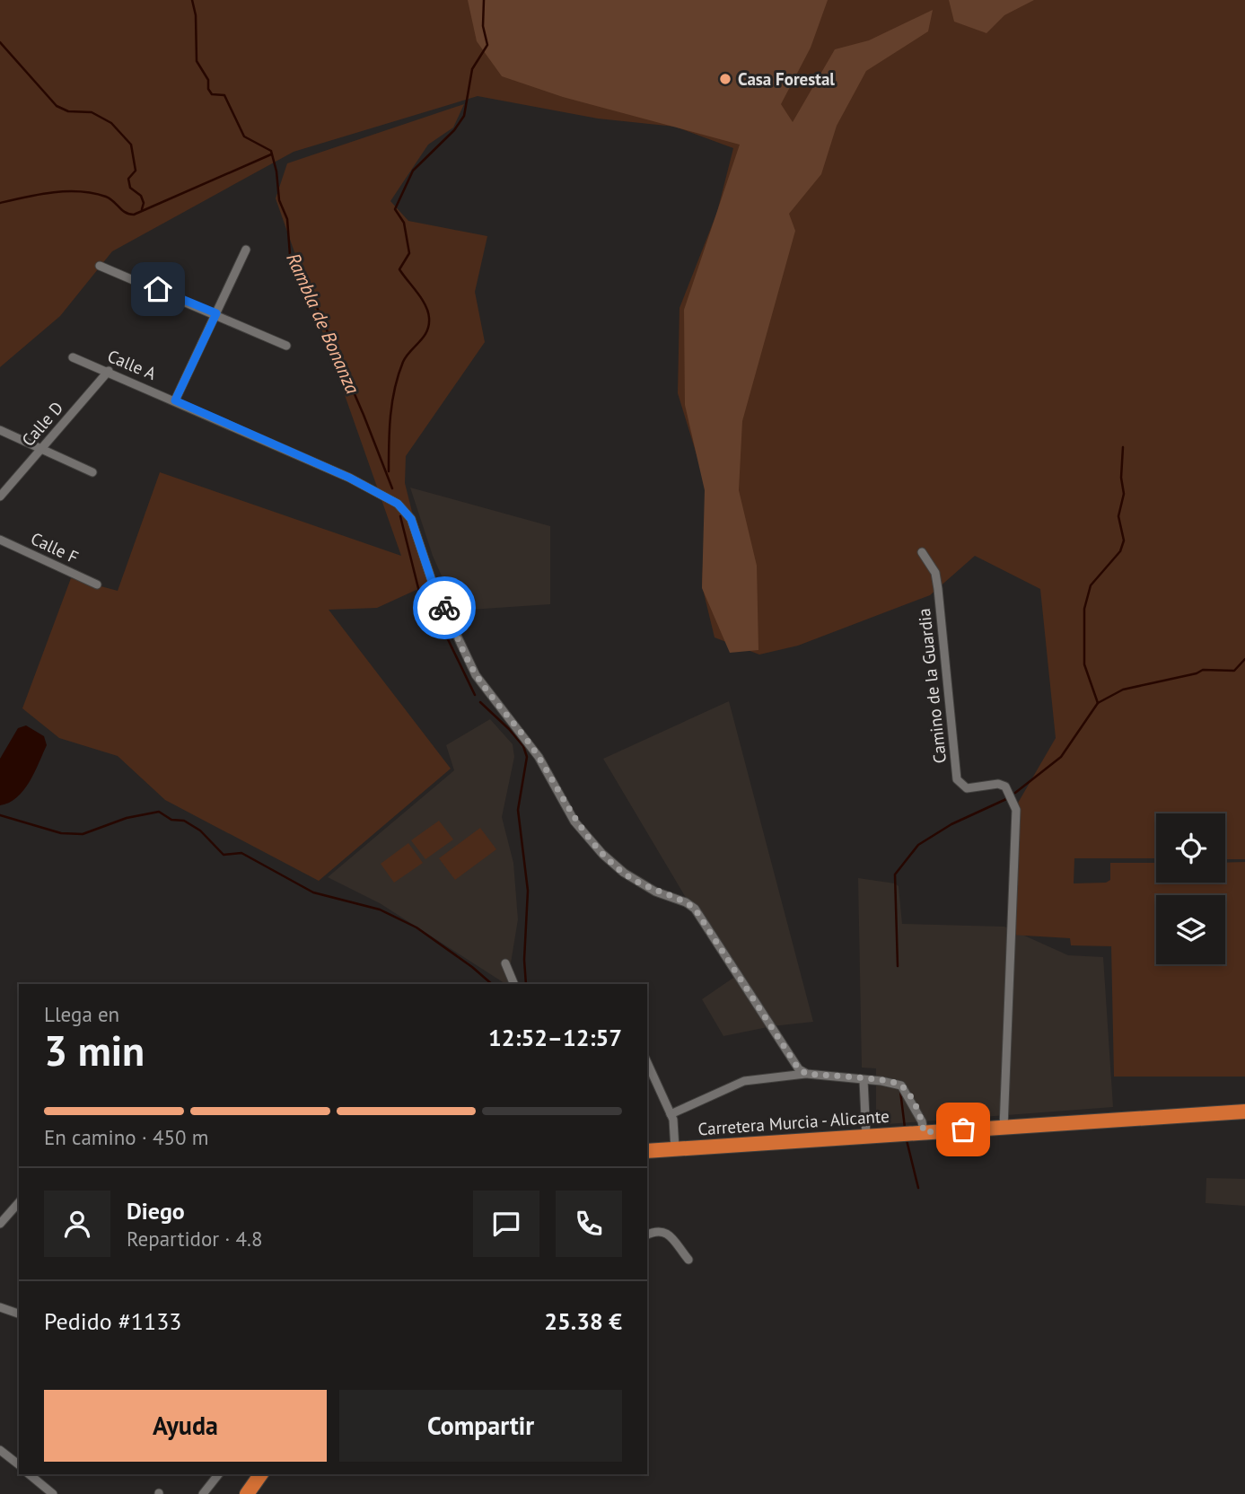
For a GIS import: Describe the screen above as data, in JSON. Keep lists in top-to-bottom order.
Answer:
{
  "streets": {
    "highway": ["Carretera Murcia - Alicante"],
    "street": [
      "Calle A",
      "Calle D",
      "Calle F",
      "Camino de la Guardia"
    ]
  },
  "crossings": [
    ["Calle A", "Calle D"],
    ["Camino de la Guardia", "Carretera Murcia - Alicante"]
  ],
  "water": ["Rambla de Bonanza"],
  "places": ["Casa Forestal"],
  "page": {
    "heading": ["3 min", "Llega en", "12:52–12:57"],
    "panel": [
      "Diego",
      "Repartidor · 4.8",
      "Pedido #1133",
      "25.38 €"
    ],
    "bar": "En camino · 450 m",
    "buttons": ["Ayuda", "Compartir"]
  }
}
